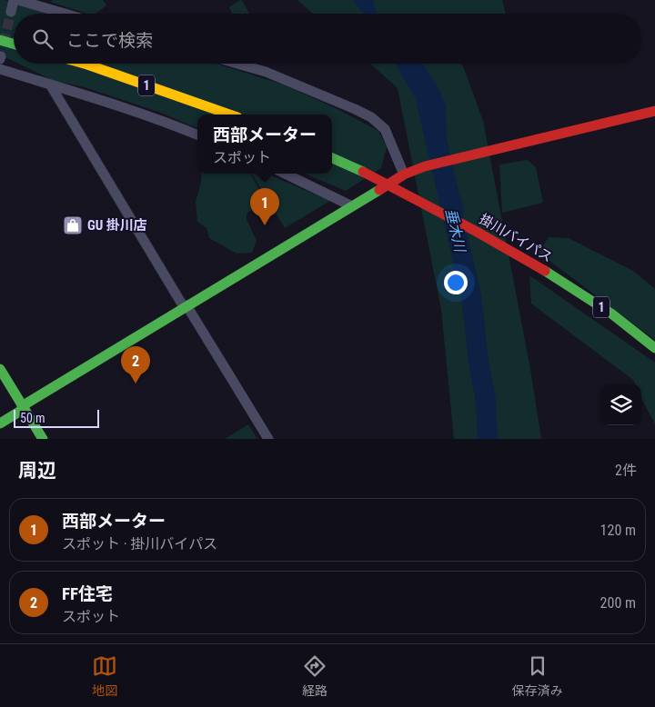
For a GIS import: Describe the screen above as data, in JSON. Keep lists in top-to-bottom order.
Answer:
{
  "streets": {
    "main road": ["1", "掛川バイパス"]
  },
  "water": ["垂木川"],
  "places": {
    "shop": ["GU 掛川店"]
  },
  "scale_bar": "50 m",
  "page": {
    "search": "ここで検索",
    "popup": ["西部メーター", "スポット"],
    "pins": ["1", "2"],
    "scale": "50 m",
    "heading": ["周辺", "2件"],
    "list": [
      {
        "mark": "1",
        "name": "西部メーター",
        "note": "スポット · 掛川バイパス",
        "value": "120 m"
      },
      {
        "mark": "2",
        "name": "FF住宅",
        "note": "スポット",
        "value": "200 m"
      }
    ],
    "nav": ["地図", "経路", "保存済み"]
  }
}
